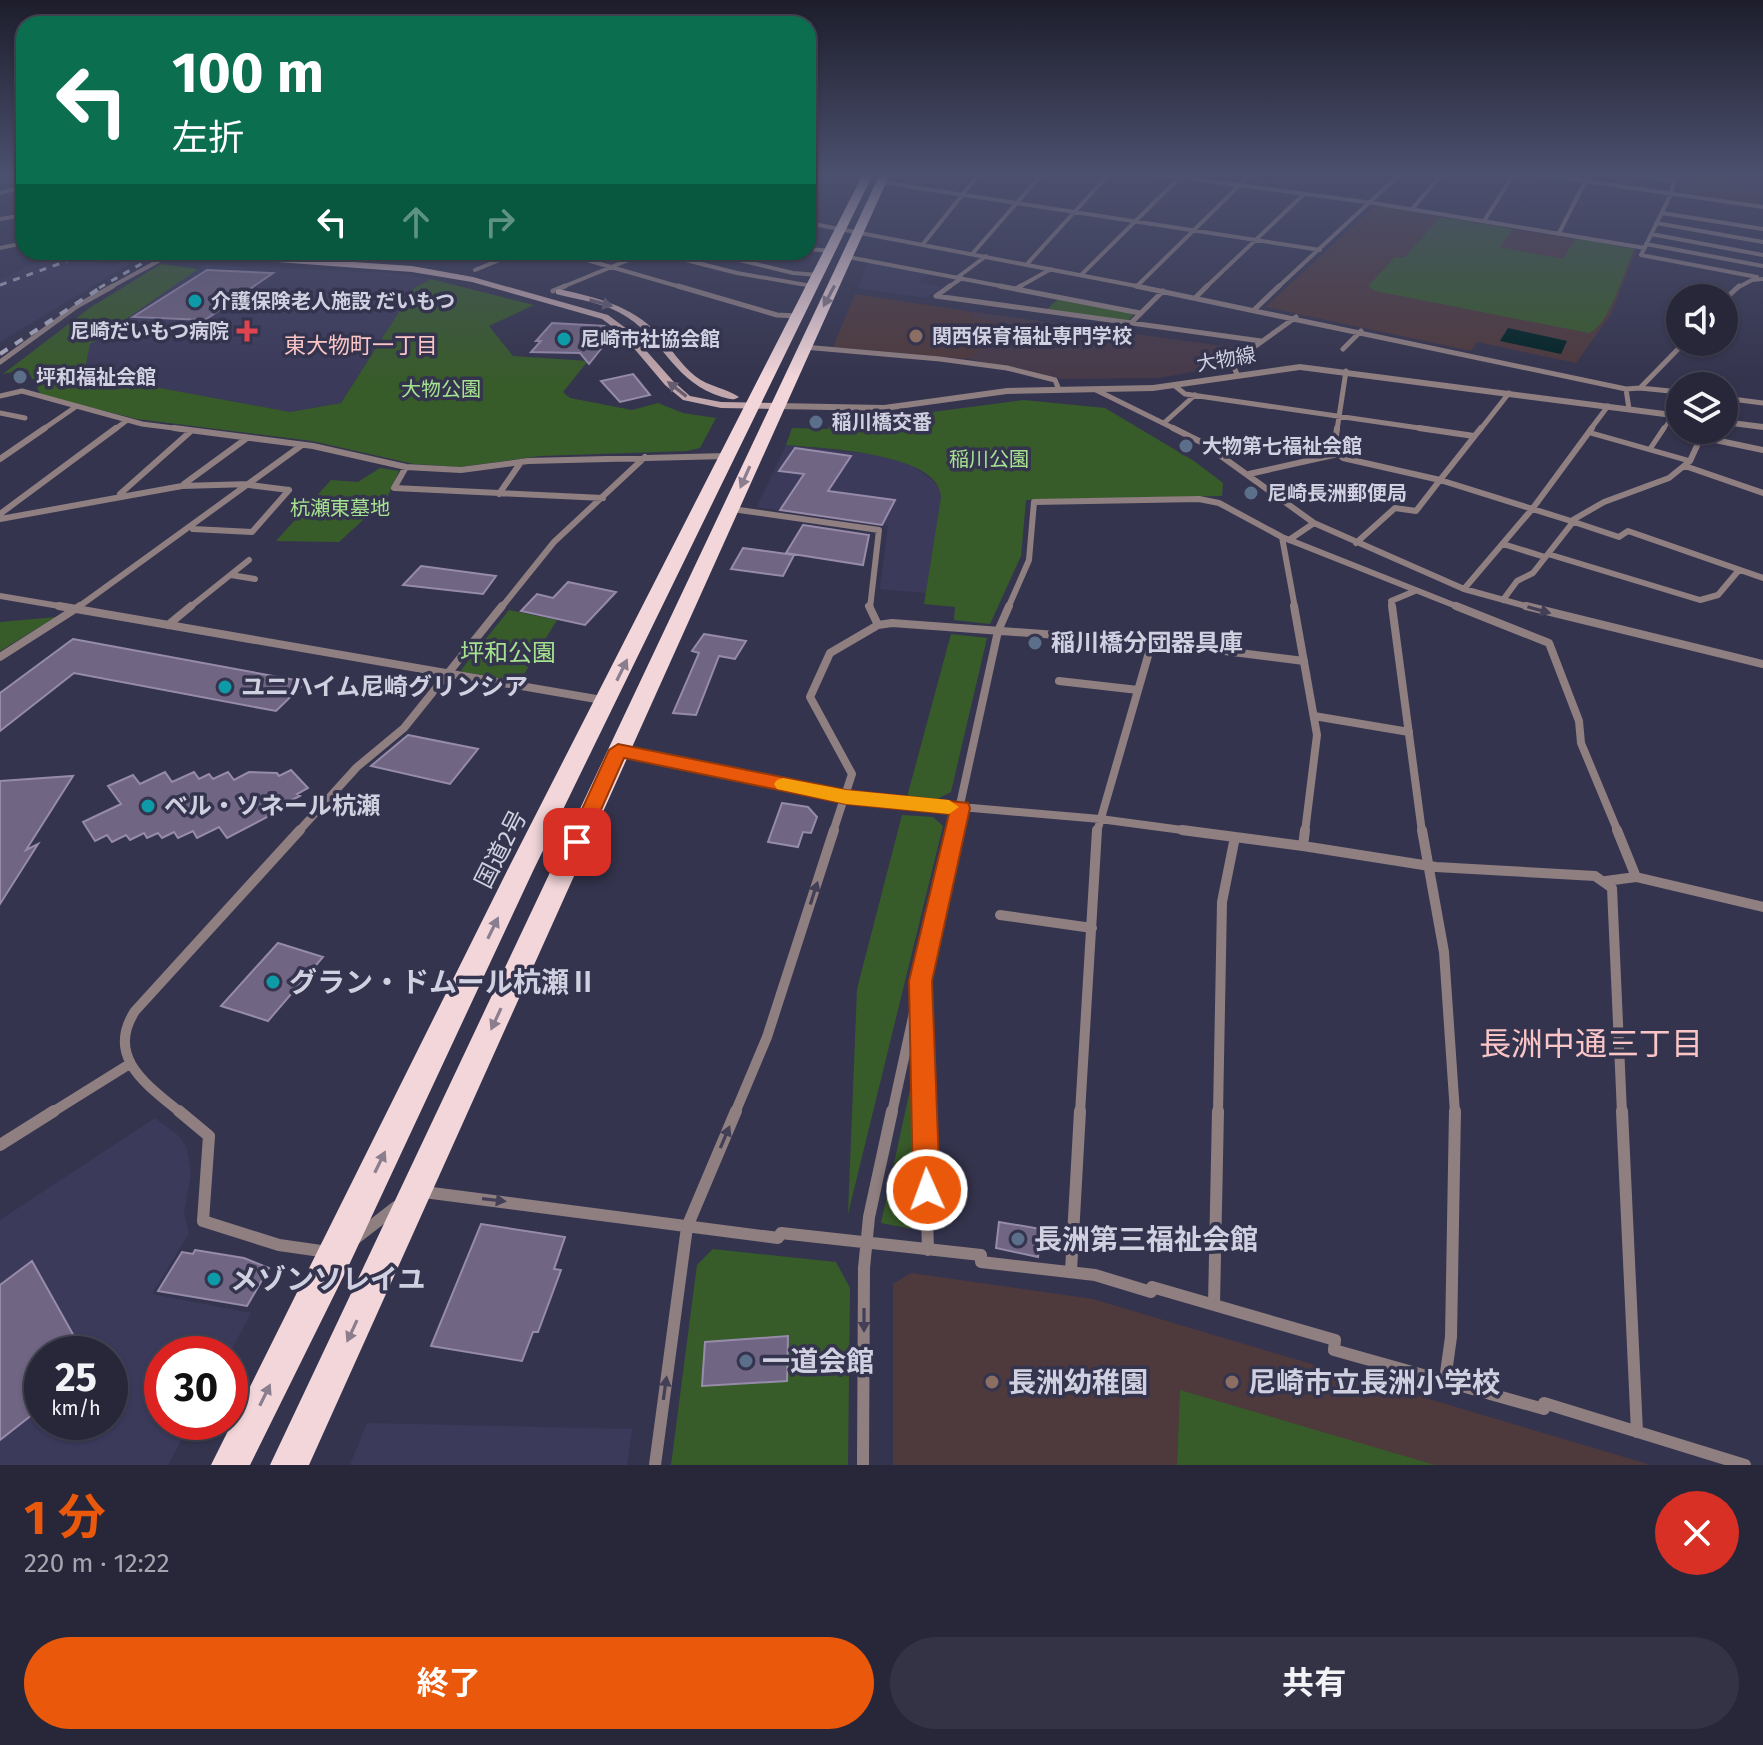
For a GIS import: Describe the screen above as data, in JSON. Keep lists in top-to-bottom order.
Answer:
{
  "streets": {
    "highway": ["国道2号"],
    "street": ["大物線"]
  },
  "crossings": [
    ["大物線", "国道2号"]
  ],
  "districts": ["東大物町一丁目", "長洲中通三丁目"],
  "parks": [
    "大物公園",
    "稲川公園",
    "杭瀬東墓地",
    "坪和公園"
  ],
  "places": {
    "other": [
      "介護保険老人施設 だいもつ",
      "関西保育福祉専門学校",
      "尼崎市社協会館",
      "坪和福祉会館",
      "稲川橋交番",
      "大物第七福祉会館",
      "尼崎長洲郵便局",
      "稲川橋分団器具庫",
      "ユニハイム尼崎グリンシア",
      "ベル・ソネール杭瀬",
      "グラン・ドムール杭瀬Ⅱ",
      "長洲第三福祉会館",
      "メゾンソレイユ",
      "一道会館",
      "長洲幼稚園",
      "尼崎市立長洲小学校"
    ],
    "health": ["尼崎だいもつ病院"]
  },
  "page": {
    "turn": ["100 m", "左折"],
    "speed": "25 km/h",
    "limit": "30",
    "heading": ["1 分", "220 m · 12:22"],
    "buttons": ["終了", "共有"]
  }
}
